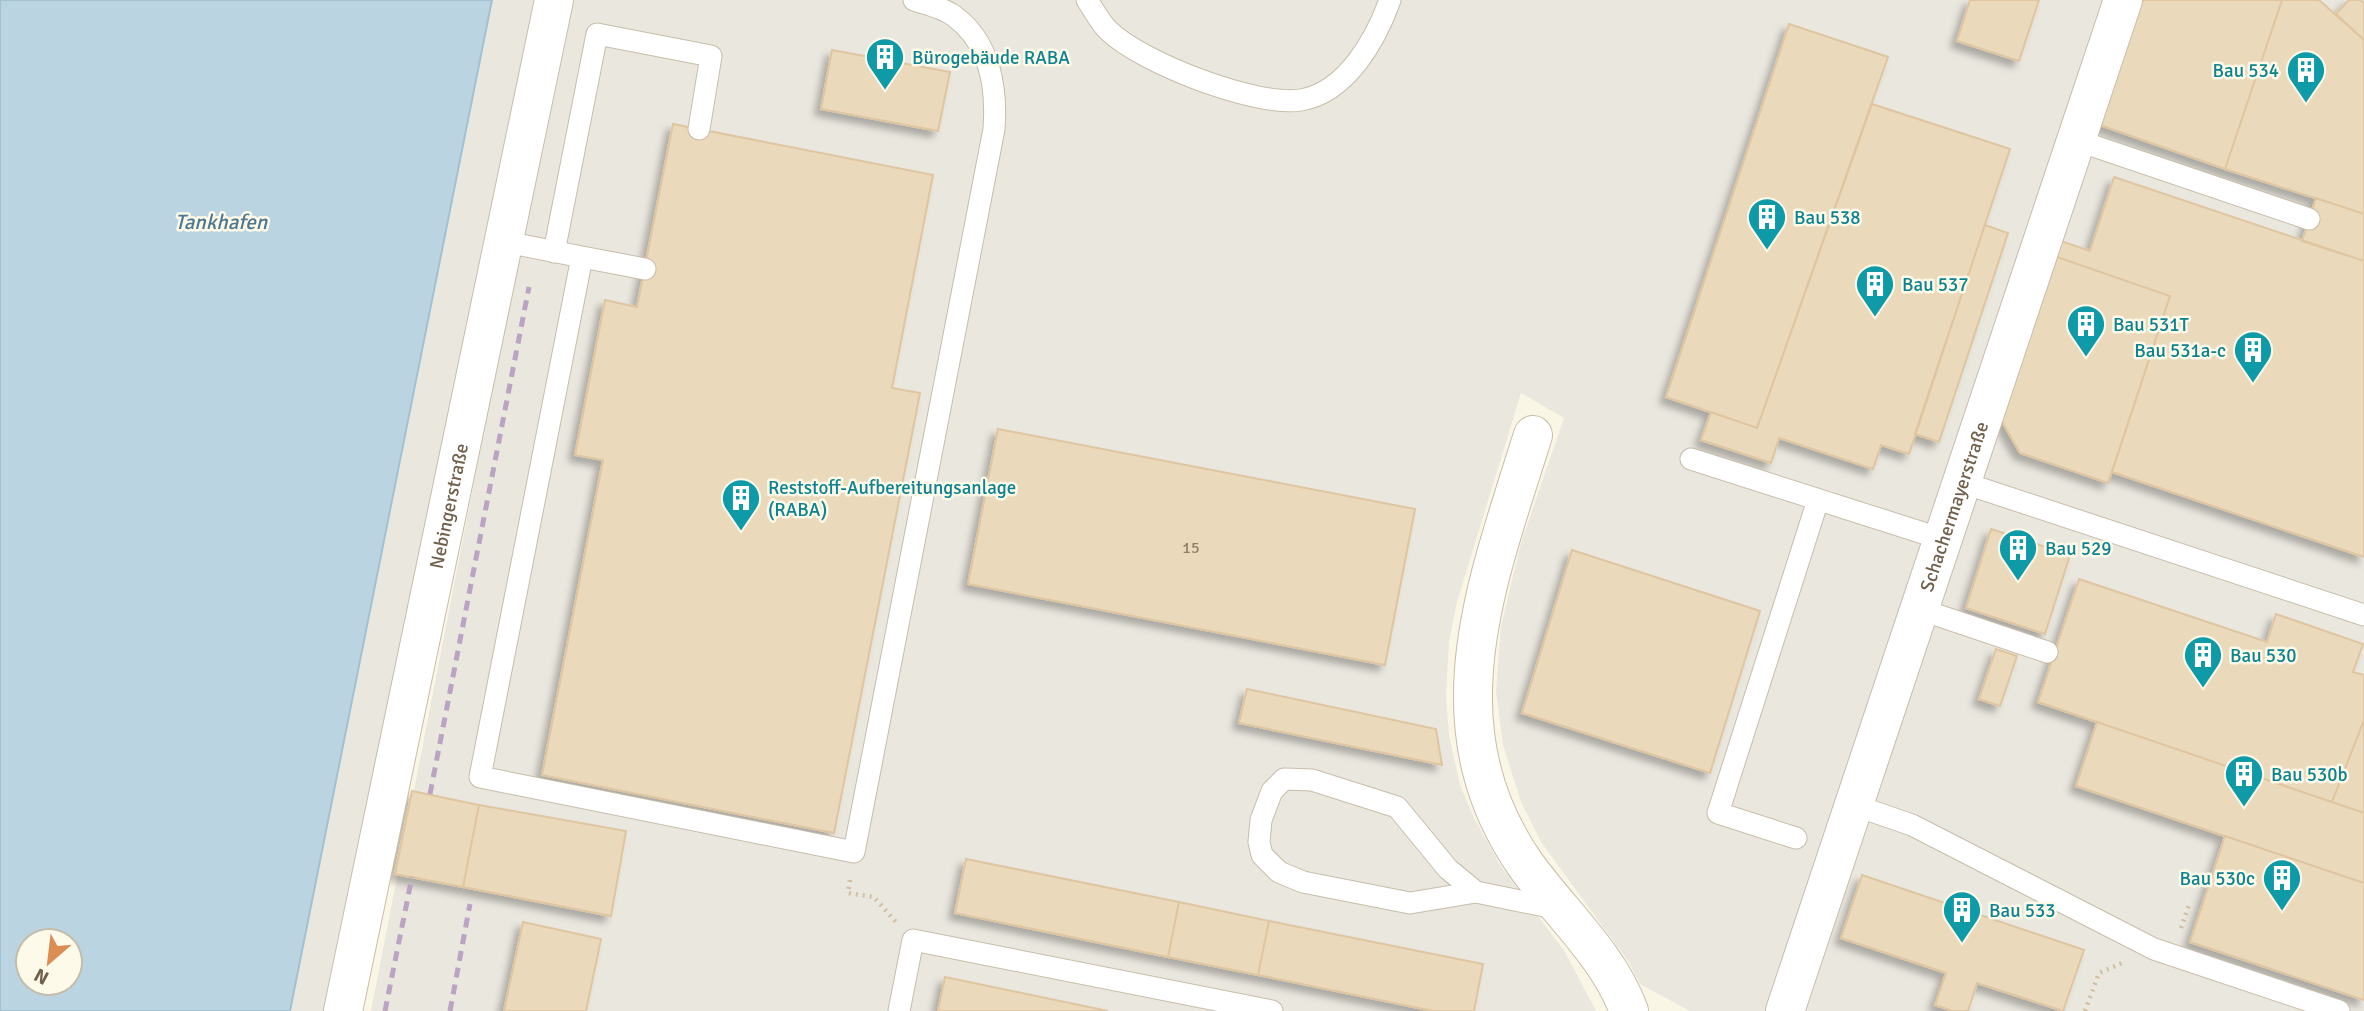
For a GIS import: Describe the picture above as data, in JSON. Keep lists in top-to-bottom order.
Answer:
{
  "streets": {
    "street": ["Nebingerstraße", "Schachermayerstraße"]
  },
  "water": ["Tankhafen"],
  "places": {
    "building": [
      "Bürogebäude RABA",
      "Bau 534",
      "Bau 538",
      "Bau 537",
      "Bau 531T",
      "Bau 531a-c",
      "Reststoff-Aufbereitungsanlage (RABA)",
      "Bau 529",
      "Bau 530",
      "Bau 530b",
      "Bau 530c",
      "Bau 533"
    ]
  },
  "house_numbers": ["15"],
  "north": "bottom left"
}
